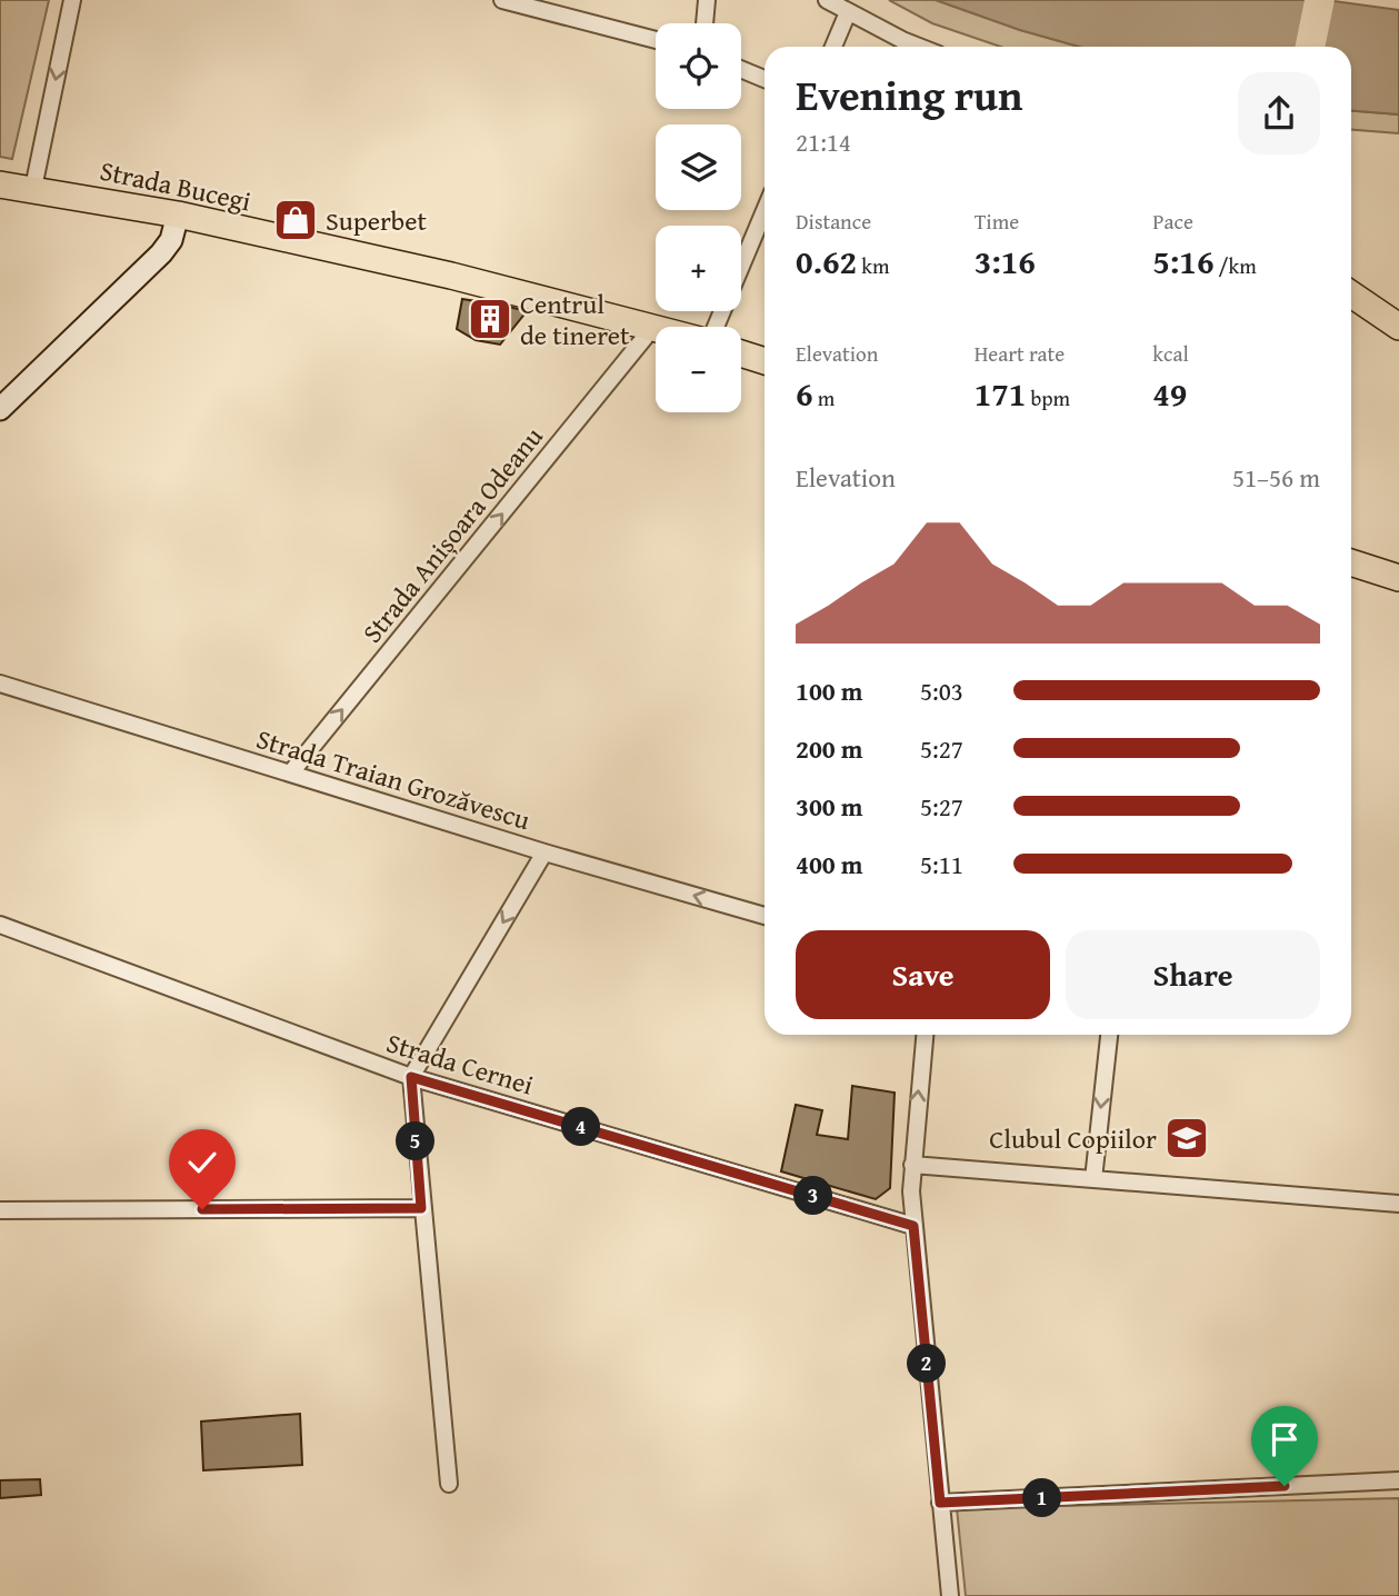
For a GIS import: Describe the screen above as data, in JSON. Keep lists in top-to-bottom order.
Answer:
{
  "streets": {
    "main road": ["Strada Bucegi"],
    "street": ["Strada Anișoara Odeanu", "Strada Traian Grozăvescu", "Strada Cernei"]
  },
  "crossings": [
    ["Strada Bucegi", "Strada Anișoara Odeanu"],
    ["Strada Anișoara Odeanu", "Strada Traian Grozăvescu"]
  ],
  "one_way": ["Strada Anișoara Odeanu"],
  "places": {
    "shop": ["Superbet"],
    "building": ["Centrul de tineret"],
    "school or university": ["Clubul Copiilor"]
  },
  "page": {
    "map_buttons": ["+", "−"],
    "heading": ["Evening run", "21:14"],
    "stats": [
      ["Distance", "0.62 km"],
      ["Time", "3:16"],
      ["Pace", "5:16 /km"],
      ["Elevation", "6 m"],
      ["Heart rate", "171 bpm"],
      ["kcal", "49"]
    ],
    "chart": ["Elevation", "51–56 m"],
    "list": [
      {
        "name": "100 m",
        "note": "5:03"
      },
      {
        "name": "200 m",
        "note": "5:27"
      },
      {
        "name": "300 m",
        "note": "5:27"
      },
      {
        "name": "400 m",
        "note": "5:11"
      }
    ],
    "buttons": ["Save", "Share"],
    "pins": [
      "4",
      "5",
      "3",
      "2",
      "1"
    ]
  }
}
